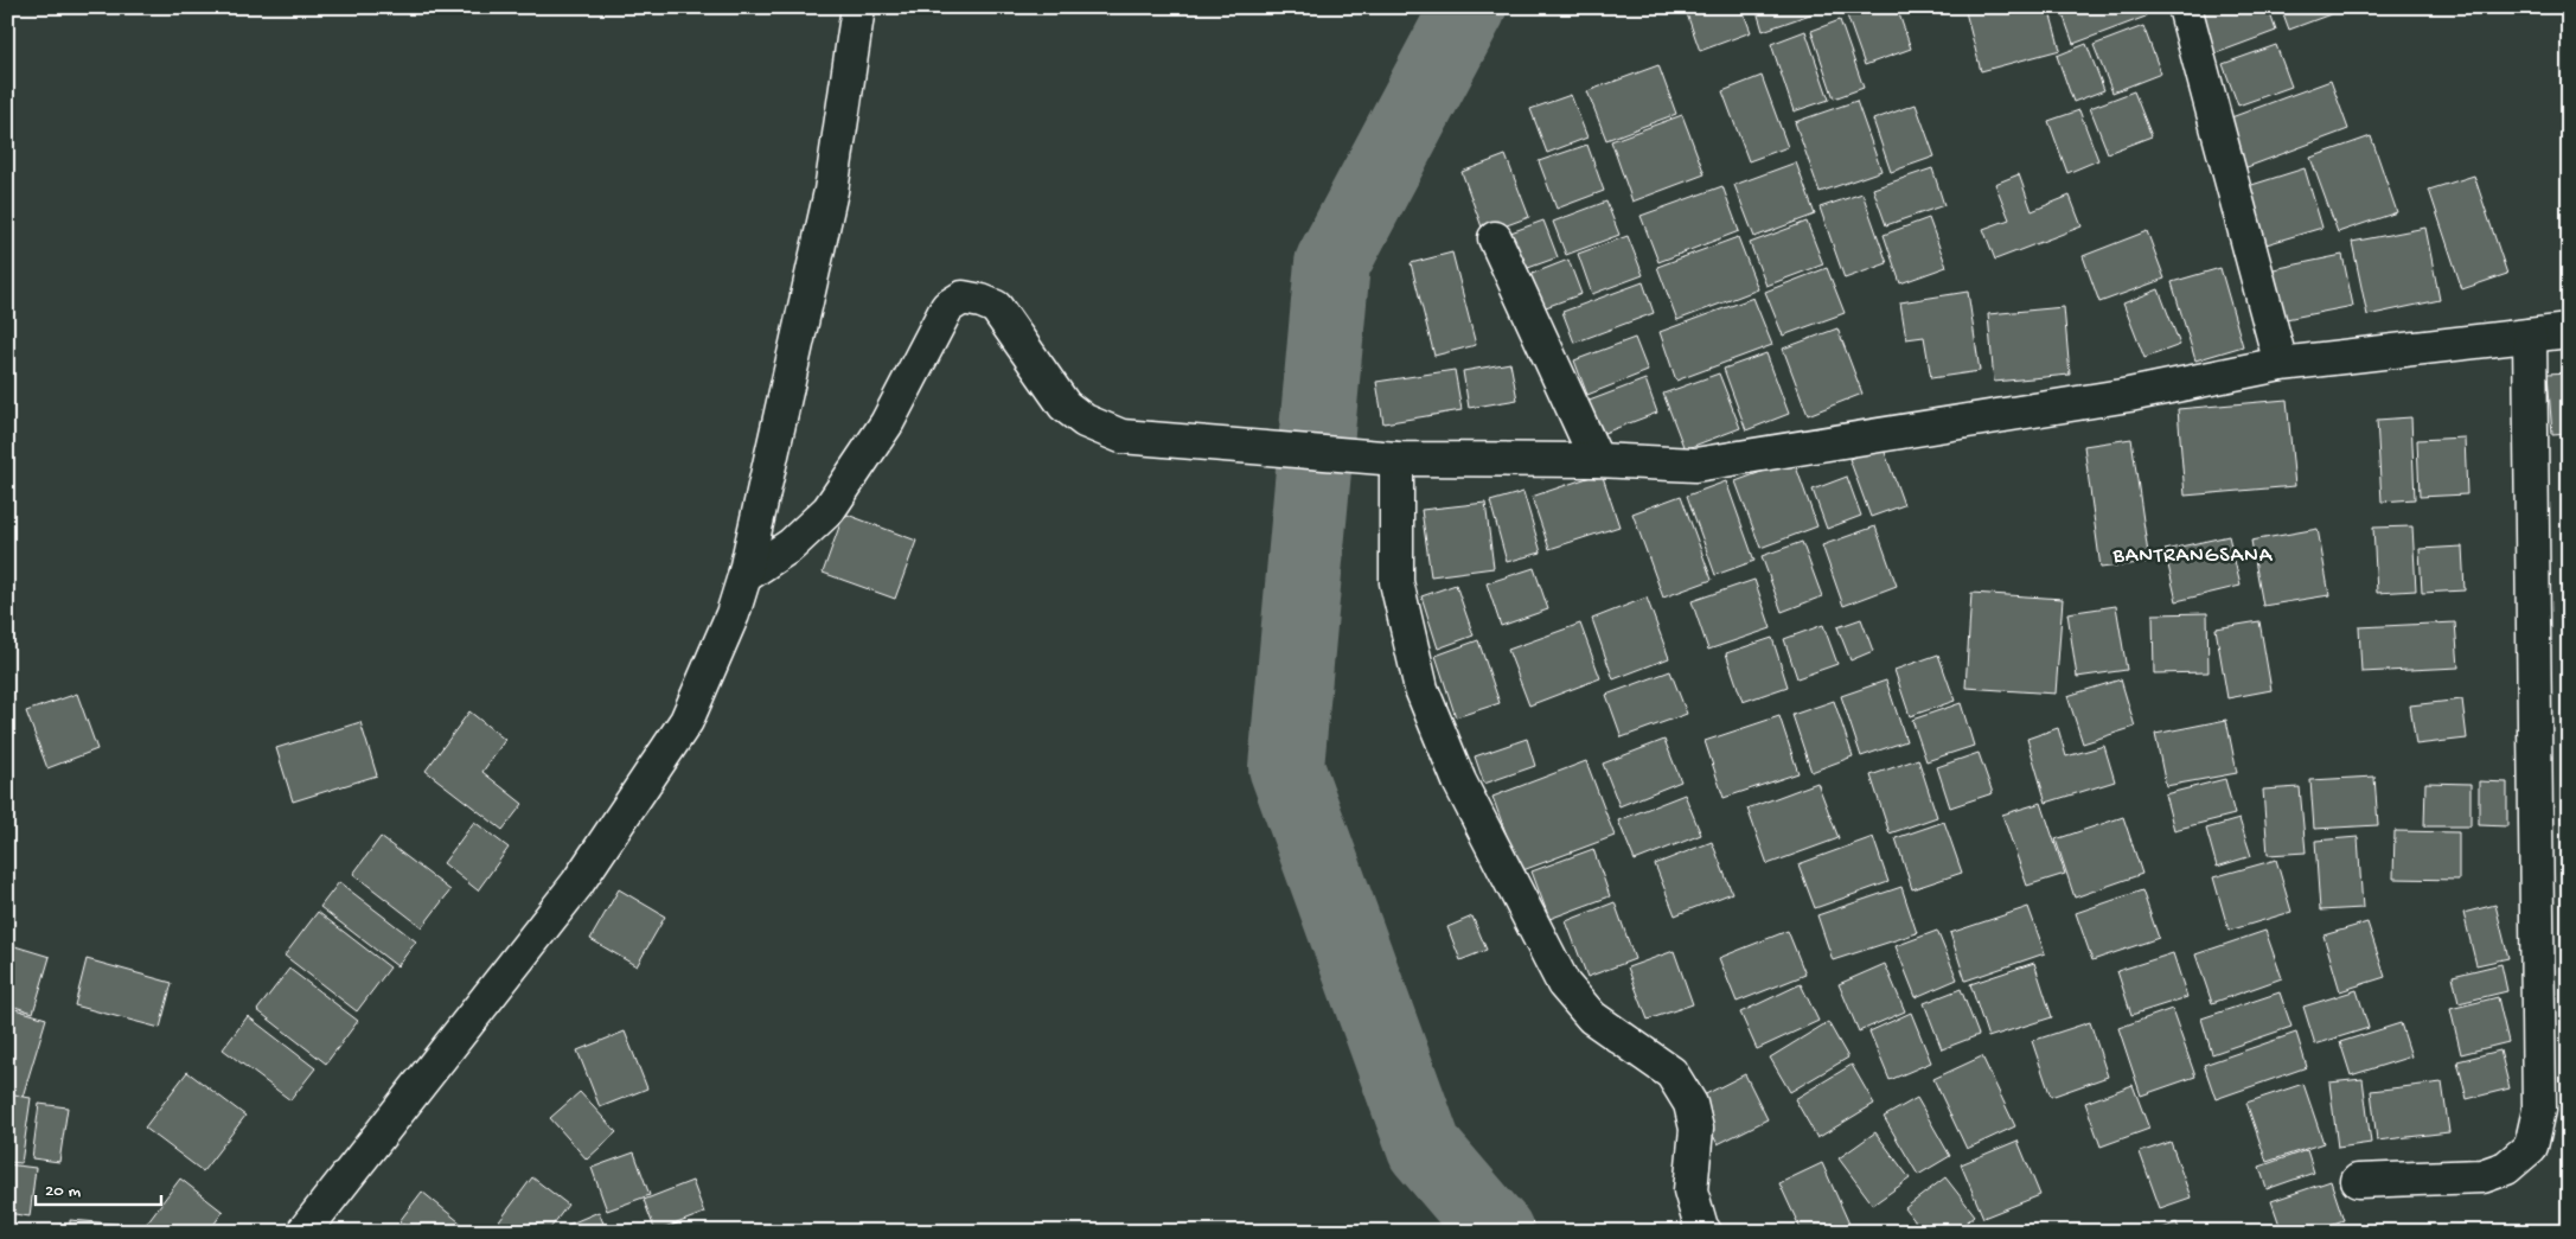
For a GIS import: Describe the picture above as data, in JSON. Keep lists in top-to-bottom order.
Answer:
{
  "districts": ["BANTRANGSANA"],
  "scale_bar": "20 m"
}
